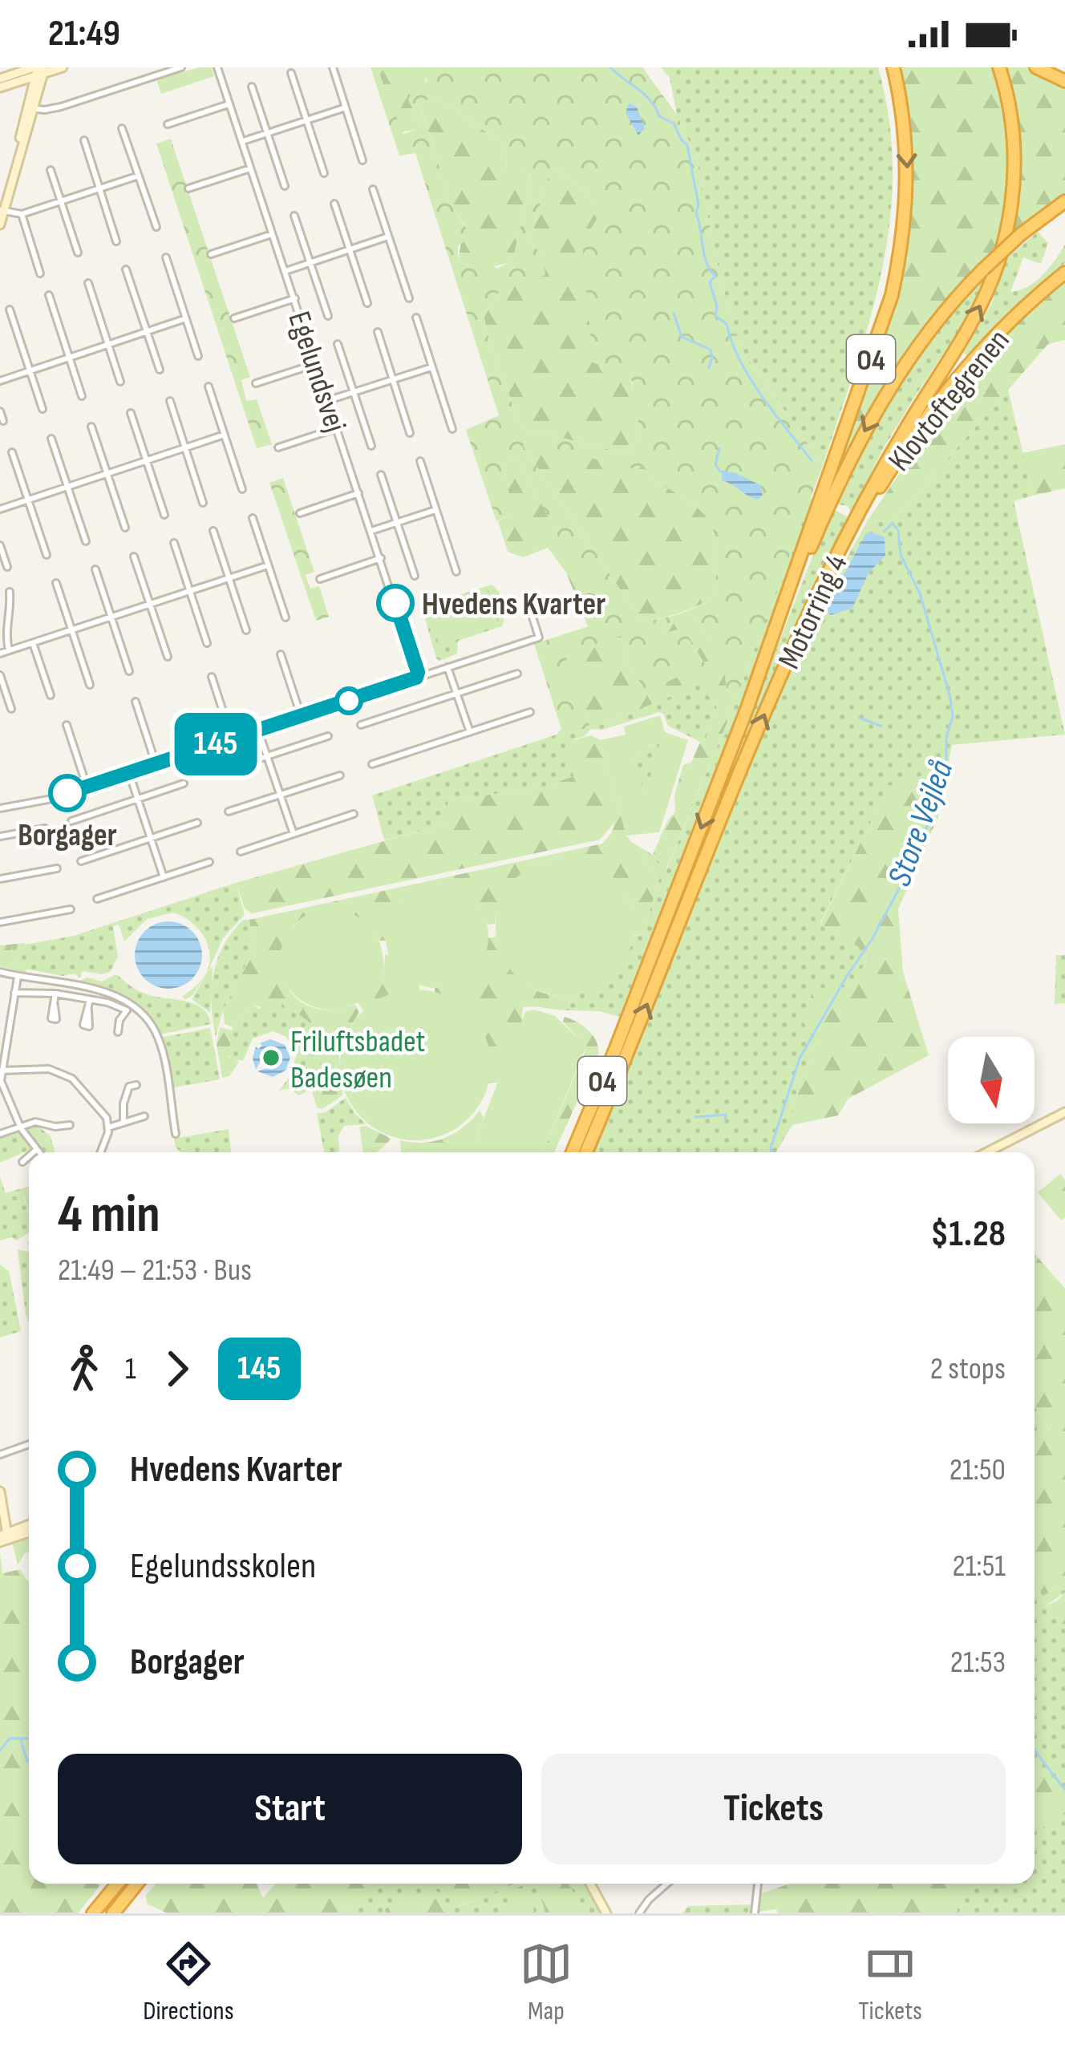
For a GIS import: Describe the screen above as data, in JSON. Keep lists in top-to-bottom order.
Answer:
{
  "streets": {
    "highway": ["O4", "Klovtoftegrenen", "Motorring 4"],
    "street": ["Egelundsvej"]
  },
  "crossings": [
    ["Klovtoftegrenen", "Motorring 4"]
  ],
  "water": ["Store Vejleå"],
  "places": ["Hvedens Kvarter", "Borgager", "Friluftsbadet Badesøen"],
  "lines": ["bus line 145"],
  "north": "bottom",
  "page": {
    "status": "21:49",
    "on_map": "145",
    "heading": ["4 min", "21:49 – 21:53 · Bus", "$1.28"],
    "legs": ["1", "145", "2 stops"],
    "list": [
      {
        "name": "Hvedens Kvarter",
        "value": "21:50"
      },
      {
        "name": "Egelundsskolen",
        "value": "21:51"
      },
      {
        "name": "Borgager",
        "value": "21:53"
      }
    ],
    "buttons": ["Start", "Tickets"],
    "tabs": ["Directions", "Map", "Tickets"]
  }
}
